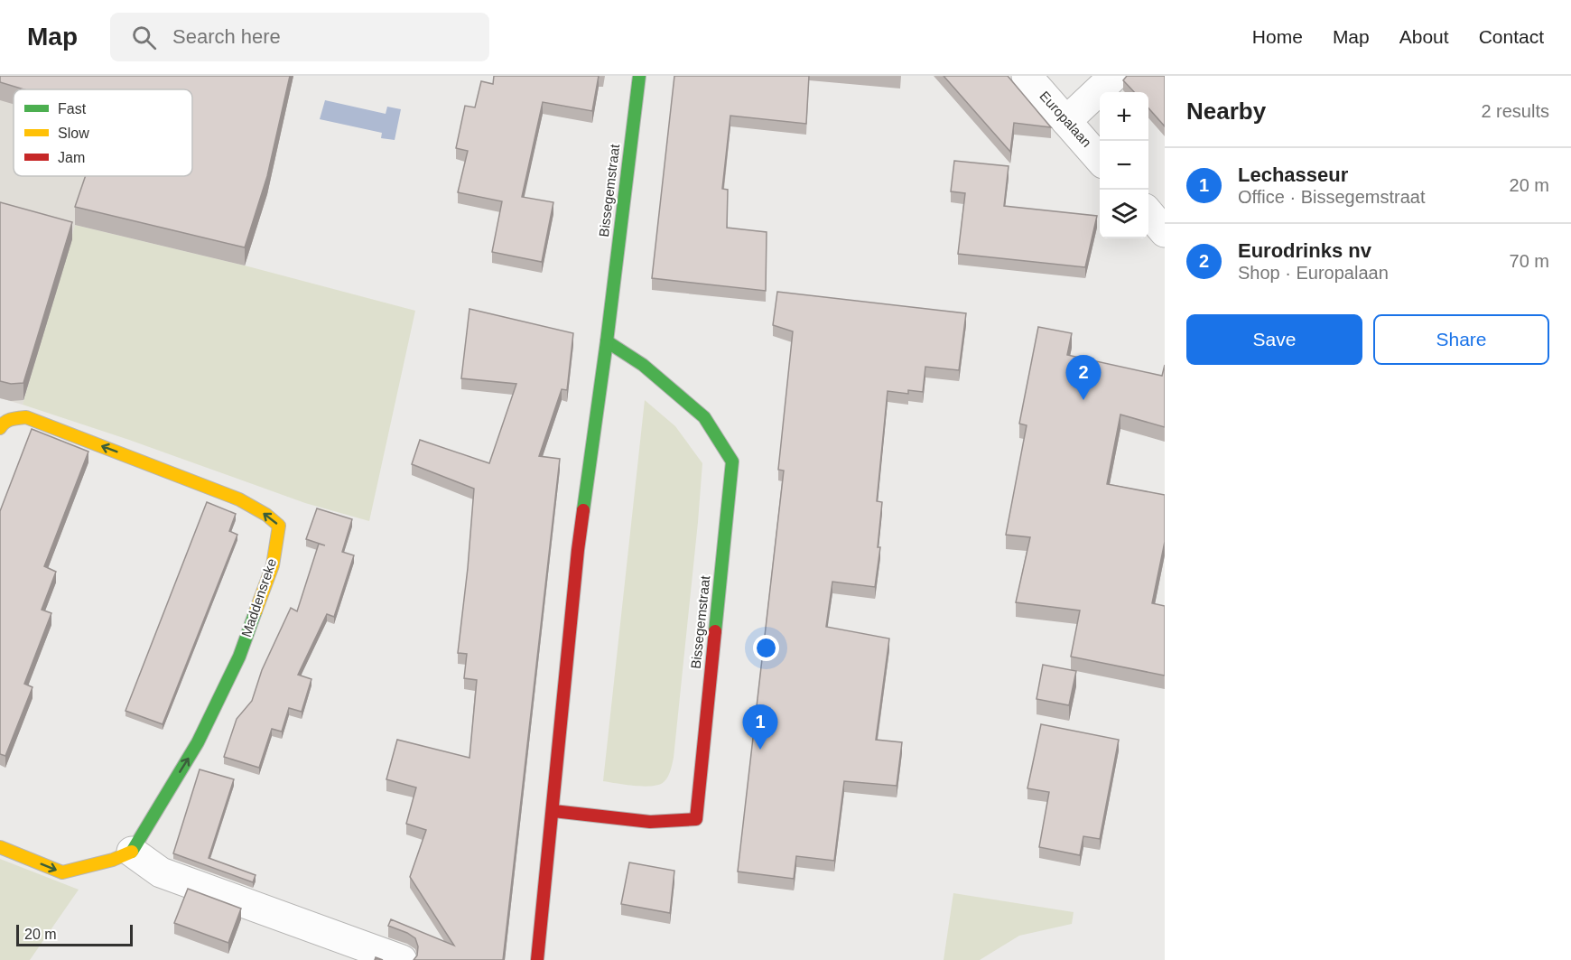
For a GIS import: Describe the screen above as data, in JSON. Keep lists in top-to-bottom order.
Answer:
{
  "streets": {
    "street": ["Europalaan", "Bissegemstraat", "Maddensreke"]
  },
  "legend": ["Fast", "Slow", "Jam"],
  "scale_bar": "20 m",
  "page": {
    "header": "Map",
    "search": "Search here",
    "nav": [
      "Home",
      "Map",
      "About",
      "Contact"
    ],
    "heading": ["Nearby", "2 results"],
    "map_buttons": ["+", "−"],
    "list": [
      {
        "mark": "1",
        "name": "Lechasseur",
        "note": "Office · Bissegemstraat",
        "value": "20 m"
      },
      {
        "mark": "2",
        "name": "Eurodrinks nv",
        "note": "Shop · Europalaan",
        "value": "70 m"
      }
    ],
    "buttons": ["Save", "Share"],
    "pins": ["2", "1"],
    "scale": "20 m"
  }
}
